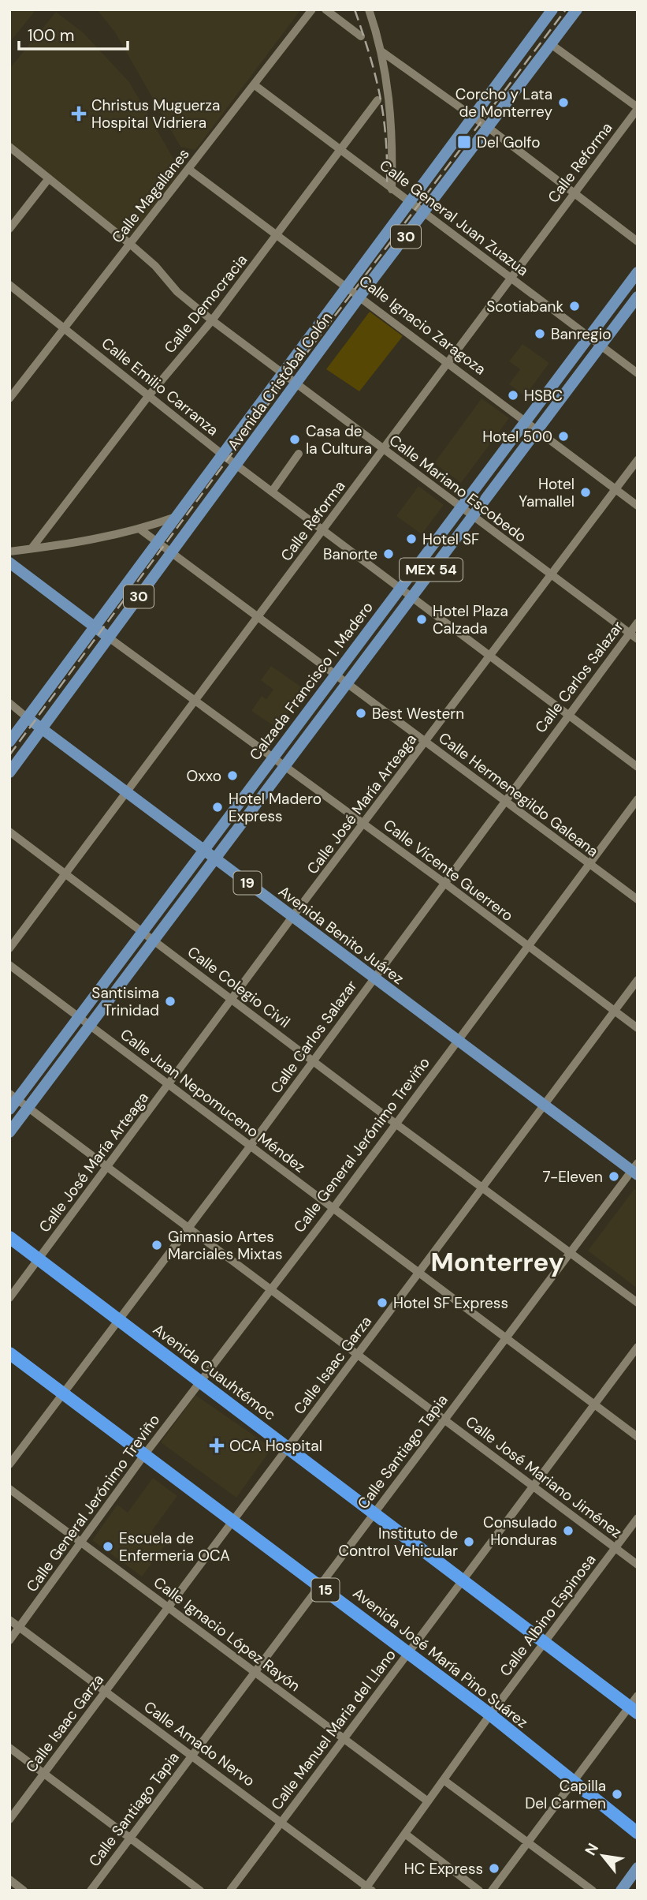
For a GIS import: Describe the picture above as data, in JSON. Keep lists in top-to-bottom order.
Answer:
{
  "streets": {
    "highway": ["Avenida Cuauhtémoc", "15", "Avenida José María Pino Suárez"],
    "main road": [
      "30",
      "Avenida Cristóbal Colón",
      "MEX 54",
      "Calzada Francisco I. Madero",
      "19",
      "Avenida Benito Juárez"
    ],
    "street": [
      "Calle Reforma",
      "Calle Magallanes",
      "Calle General Juan Zuazua",
      "Calle Democracia",
      "Calle Ignacio Zaragoza",
      "Calle Emilio Carranza",
      "Calle Mariano Escobedo",
      "Calle Carlos Salazar",
      "Calle Hermenegildo Galeana",
      "Calle José María Arteaga",
      "Calle Vicente Guerrero",
      "Calle Colegio Civil",
      "Calle Juan Nepomuceno Méndez",
      "Calle General Jerónimo Treviño",
      "Calle Isaac Garza",
      "Calle Santiago Tapia",
      "Calle José Mariano Jiménez",
      "Calle Albino Espinosa",
      "Calle Ignacio López Rayón",
      "Calle Manuel Maria del Llano",
      "Calle Amado Nervo"
    ]
  },
  "crossings": [
    ["Calle Reforma", "Calle General Juan Zuazua"],
    ["Calle Reforma", "Calle Ignacio Zaragoza"],
    ["Calle Reforma", "Calle Emilio Carranza"],
    ["Calle Reforma", "Calle Mariano Escobedo"],
    ["Calle Reforma", "Calle Hermenegildo Galeana"],
    ["Calle Reforma", "Calle Vicente Guerrero"],
    ["Calle Reforma", "Avenida Benito Juárez"],
    ["Calle Reforma", "Calle Colegio Civil"],
    ["Calle Magallanes", "Calle General Juan Zuazua"],
    ["Calle Magallanes", "Calle Ignacio Zaragoza"],
    ["Calle Magallanes", "Calle Emilio Carranza"],
    ["Calle Magallanes", "Calle Mariano Escobedo"],
    ["Calle General Juan Zuazua", "30"],
    ["Calle General Juan Zuazua", "Calle Democracia"],
    ["Calle General Juan Zuazua", "Avenida Cristóbal Colón"],
    ["Calle General Juan Zuazua", "Calzada Francisco I. Madero"],
    ["30", "Calle Ignacio Zaragoza"],
    ["30", "Calle Emilio Carranza"],
    ["30", "Calle Mariano Escobedo"],
    ["30", "Calle Hermenegildo Galeana"],
    ["30", "19"],
    ["30", "Avenida Benito Juárez"],
    ["Calle Democracia", "Calle Ignacio Zaragoza"],
    ["Calle Democracia", "Calle Emilio Carranza"],
    ["Calle Democracia", "Calle Mariano Escobedo"],
    ["Calle Ignacio Zaragoza", "Avenida Cristóbal Colón"],
    ["Calle Ignacio Zaragoza", "Calzada Francisco I. Madero"],
    ["Calle Ignacio Zaragoza", "Calle José María Arteaga"],
    ["Avenida Cristóbal Colón", "Calle Emilio Carranza"],
    ["Avenida Cristóbal Colón", "Calle Mariano Escobedo"],
    ["Avenida Cristóbal Colón", "Calle Hermenegildo Galeana"],
    ["Avenida Cristóbal Colón", "Calle Vicente Guerrero"],
    ["Avenida Cristóbal Colón", "Avenida Benito Juárez"],
    ["Calle Emilio Carranza", "Calle Carlos Salazar"],
    ["Calle Emilio Carranza", "Calzada Francisco I. Madero"],
    ["Calle Emilio Carranza", "Calle José María Arteaga"],
    ["Calle Mariano Escobedo", "Calle Carlos Salazar"],
    ["Calle Mariano Escobedo", "Calzada Francisco I. Madero"],
    ["Calle Mariano Escobedo", "Calle José María Arteaga"],
    ["Calle Carlos Salazar", "Calle Hermenegildo Galeana"],
    ["Calle Carlos Salazar", "Calle Vicente Guerrero"],
    ["Calle Carlos Salazar", "Avenida Benito Juárez"],
    ["Calle Carlos Salazar", "Calle Colegio Civil"],
    ["Calle Carlos Salazar", "Calle Juan Nepomuceno Méndez"],
    ["Calle Carlos Salazar", "Avenida Cuauhtémoc"],
    ["Calle Carlos Salazar", "Calle José Mariano Jiménez"],
    ["Calle Carlos Salazar", "Avenida José María Pino Suárez"],
    ["Calzada Francisco I. Madero", "Calle Hermenegildo Galeana"],
    ["Calzada Francisco I. Madero", "Calle Vicente Guerrero"],
    ["Calzada Francisco I. Madero", "Avenida Benito Juárez"],
    ["Calzada Francisco I. Madero", "Calle Colegio Civil"],
    ["Calzada Francisco I. Madero", "Calle Juan Nepomuceno Méndez"],
    ["Calzada Francisco I. Madero", "Calle José Mariano Jiménez"],
    ["Calle Hermenegildo Galeana", "Calle José María Arteaga"],
    ["Calle Hermenegildo Galeana", "Calle General Jerónimo Treviño"],
    ["Calle José María Arteaga", "Calle Vicente Guerrero"],
    ["Calle José María Arteaga", "Avenida Benito Juárez"],
    ["Calle José María Arteaga", "Calle Colegio Civil"],
    ["Calle José María Arteaga", "Calle Juan Nepomuceno Méndez"],
    ["Calle José María Arteaga", "Avenida Cuauhtémoc"],
    ["Calle José María Arteaga", "Calle José Mariano Jiménez"],
    ["Calle Vicente Guerrero", "Calle General Jerónimo Treviño"],
    ["Calle Vicente Guerrero", "Calle Isaac Garza"],
    ["19", "Avenida Benito Juárez"],
    ["Avenida Benito Juárez", "Calle General Jerónimo Treviño"],
    ["Avenida Benito Juárez", "Calle Isaac Garza"],
    ["Avenida Benito Juárez", "Calle Santiago Tapia"],
    ["Calle Colegio Civil", "Calle General Jerónimo Treviño"],
    ["Calle Colegio Civil", "Calle Isaac Garza"],
    ["Calle Colegio Civil", "Calle Santiago Tapia"],
    ["Calle Juan Nepomuceno Méndez", "Calle General Jerónimo Treviño"],
    ["Calle Juan Nepomuceno Méndez", "Calle Isaac Garza"],
    ["Calle Juan Nepomuceno Méndez", "Calle Santiago Tapia"],
    ["Calle Juan Nepomuceno Méndez", "Calle Manuel Maria del Llano"],
    ["Calle General Jerónimo Treviño", "Avenida Cuauhtémoc"],
    ["Calle General Jerónimo Treviño", "Calle José Mariano Jiménez"],
    ["Calle General Jerónimo Treviño", "Calle Ignacio López Rayón"],
    ["Calle General Jerónimo Treviño", "Avenida José María Pino Suárez"],
    ["Calle General Jerónimo Treviño", "Calle Amado Nervo"],
    ["Calle Isaac Garza", "Avenida Cuauhtémoc"],
    ["Calle Isaac Garza", "Calle José Mariano Jiménez"],
    ["Calle Isaac Garza", "Calle Ignacio López Rayón"],
    ["Calle Isaac Garza", "Avenida José María Pino Suárez"],
    ["Calle Isaac Garza", "Calle Amado Nervo"],
    ["Avenida Cuauhtémoc", "Calle Santiago Tapia"],
    ["Avenida Cuauhtémoc", "Calle Albino Espinosa"],
    ["Avenida Cuauhtémoc", "Calle Manuel Maria del Llano"],
    ["Calle Santiago Tapia", "Calle José Mariano Jiménez"],
    ["Calle Santiago Tapia", "Calle Ignacio López Rayón"],
    ["Calle Santiago Tapia", "Avenida José María Pino Suárez"],
    ["Calle Santiago Tapia", "Calle Amado Nervo"],
    ["Calle José Mariano Jiménez", "Calle Albino Espinosa"],
    ["Calle José Mariano Jiménez", "Calle Manuel Maria del Llano"],
    ["Calle Albino Espinosa", "Calle Ignacio López Rayón"],
    ["Calle Albino Espinosa", "Avenida José María Pino Suárez"],
    ["Calle Albino Espinosa", "Calle Amado Nervo"],
    ["Calle Ignacio López Rayón", "Calle Manuel Maria del Llano"],
    ["Avenida José María Pino Suárez", "Calle Manuel Maria del Llano"],
    ["Calle Manuel Maria del Llano", "Calle Amado Nervo"]
  ],
  "districts": ["Monterrey"],
  "places": {
    "other": [
      "Corcho y Lata de Monterrey",
      "Scotiabank",
      "Banregio",
      "HSBC",
      "Hotel 500",
      "Casa de la Cultura",
      "Hotel Yamallel",
      "Hotel SF",
      "Banorte",
      "Hotel Plaza Calzada",
      "Best Western",
      "Oxxo",
      "Hotel Madero Express",
      "Santisima Trinidad",
      "7-Eleven",
      "Gimnasio Artes Marciales Mixtas",
      "Hotel SF Express",
      "Consulado Honduras",
      "Instituto de Control Vehicular",
      "Escuela de Enfermeria OCA",
      "Capilla Del Carmen",
      "HC Express"
    ],
    "health": ["Christus Muguerza Hospital Vidriera", "OCA Hospital"],
    "transit": ["Del Golfo"]
  },
  "scale_bar": "100 m",
  "north": "top left"
}
